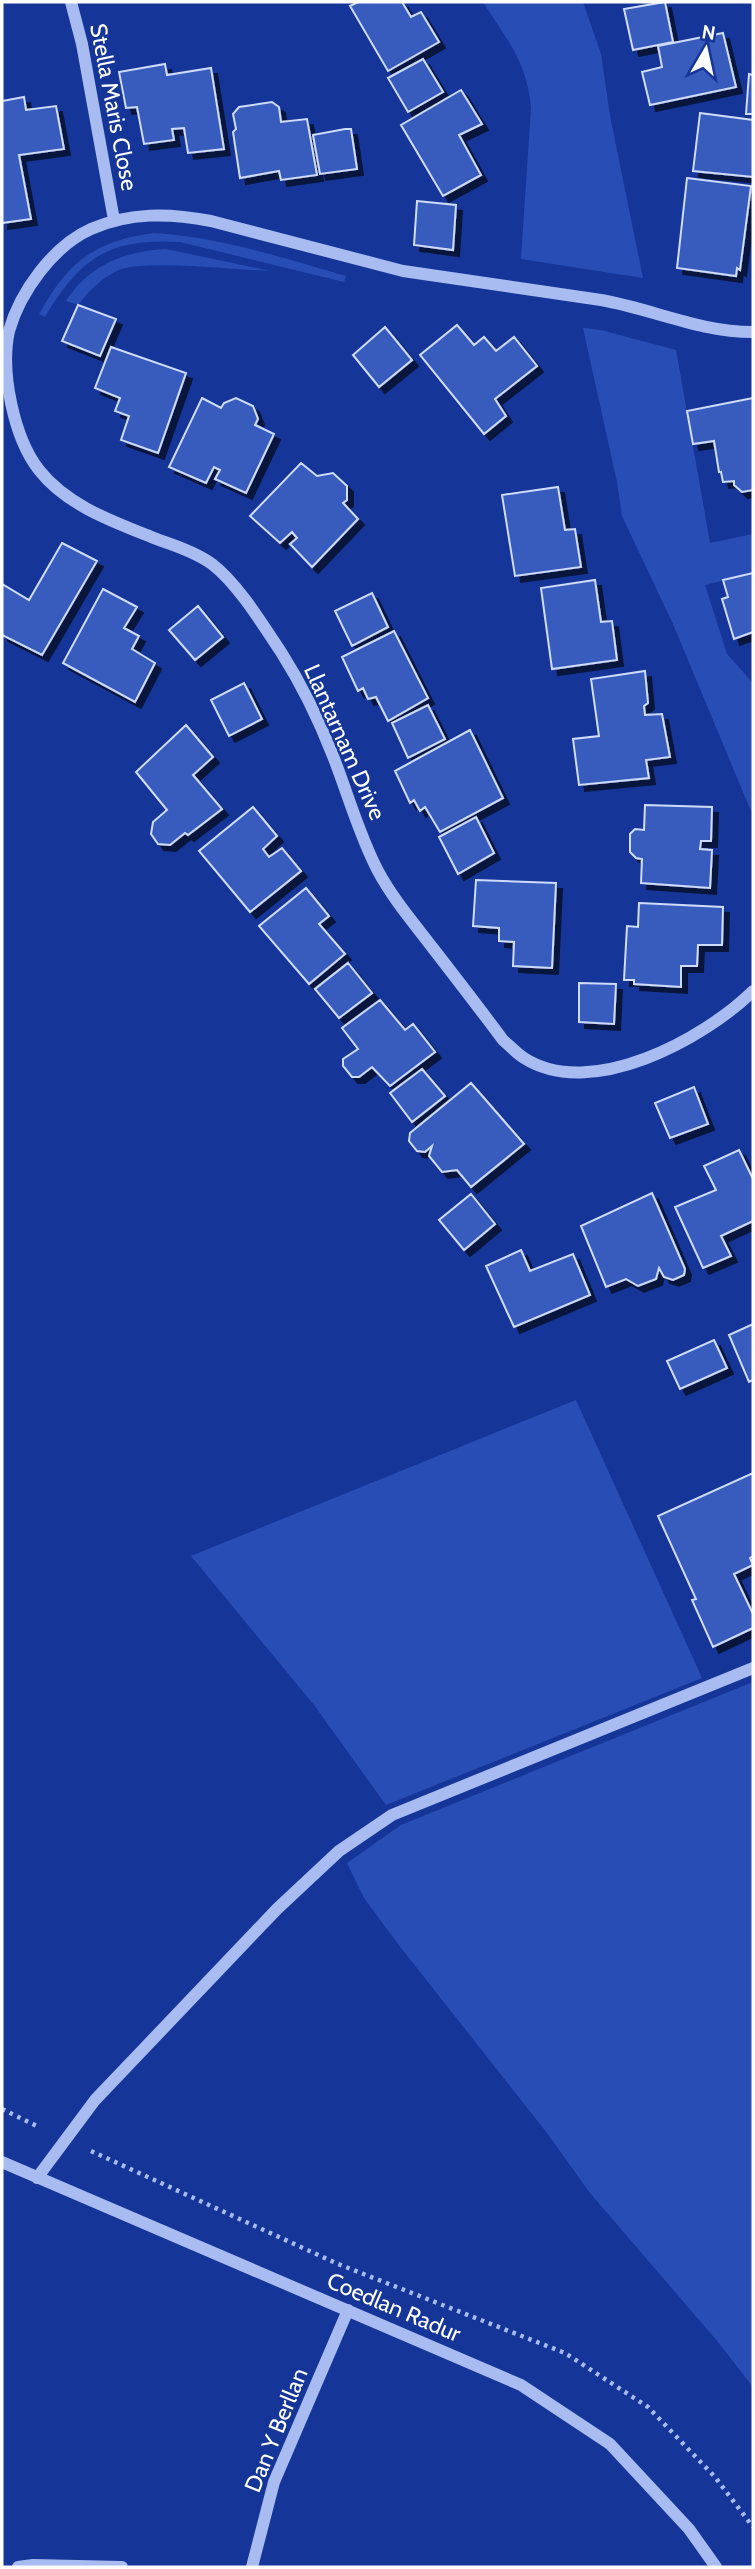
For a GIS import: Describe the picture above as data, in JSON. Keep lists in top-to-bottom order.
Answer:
{
  "streets": {
    "street": [
      "Stella Maris Close",
      "Llantarnam Drive",
      "Coedlan Radur",
      "Dan Y Berllan"
    ]
  },
  "crossings": [
    ["Stella Maris Close", "Llantarnam Drive"],
    ["Coedlan Radur", "Dan Y Berllan"]
  ],
  "north": "top"
}
